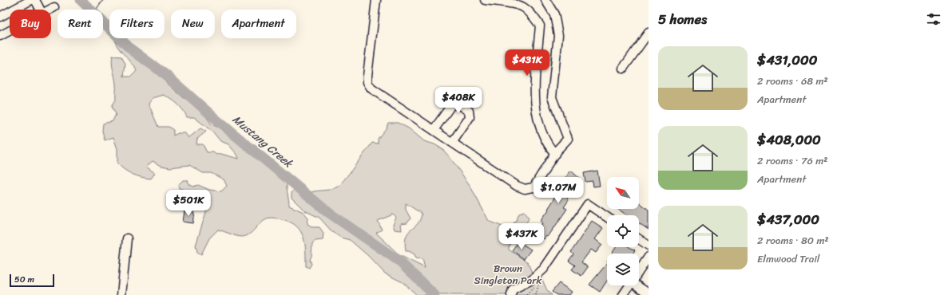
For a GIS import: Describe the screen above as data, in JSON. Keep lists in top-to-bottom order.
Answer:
{
  "water": ["Mustang Creek"],
  "parks": ["Brown Singleton Park"],
  "scale_bar": "50 m",
  "north": "top left",
  "page": {
    "heading": "5 homes",
    "chip": [
      "Buy",
      "Rent",
      "Filters",
      "New",
      "Apartment"
    ],
    "list": [
      {
        "name": "$431,000",
        "note": "2 rooms · 68 m² · Apartment"
      },
      {
        "name": "$408,000",
        "note": "2 rooms · 76 m² · Apartment"
      },
      {
        "name": "$437,000",
        "note": "2 rooms · 80 m² · Elmwood Trail"
      }
    ],
    "price": [
      "$431K",
      "$408K",
      "$1.07M",
      "$501K",
      "$437K"
    ],
    "scale": "50 m"
  }
}
